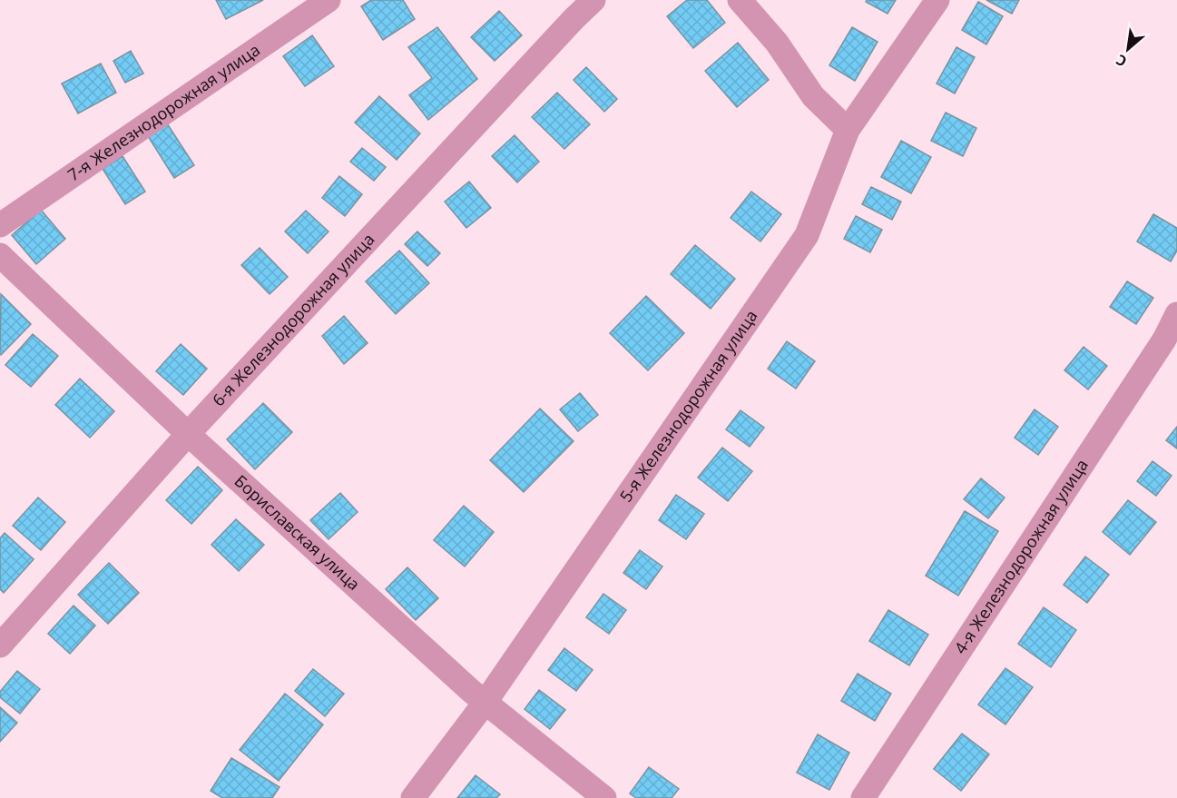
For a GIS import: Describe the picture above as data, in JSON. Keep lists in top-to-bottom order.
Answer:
{
  "streets": {
    "street": [
      "7-я Железнодорожная улица",
      "6-я Железнодорожная улица",
      "5-я Железнодорожная улица",
      "Бориславская улица",
      "4-я Железнодорожная улица"
    ]
  },
  "crossings": [
    ["6-я Железнодорожная улица", "Бориславская улица"],
    ["5-я Железнодорожная улица", "Бориславская улица"]
  ],
  "north": "bottom left"
}
